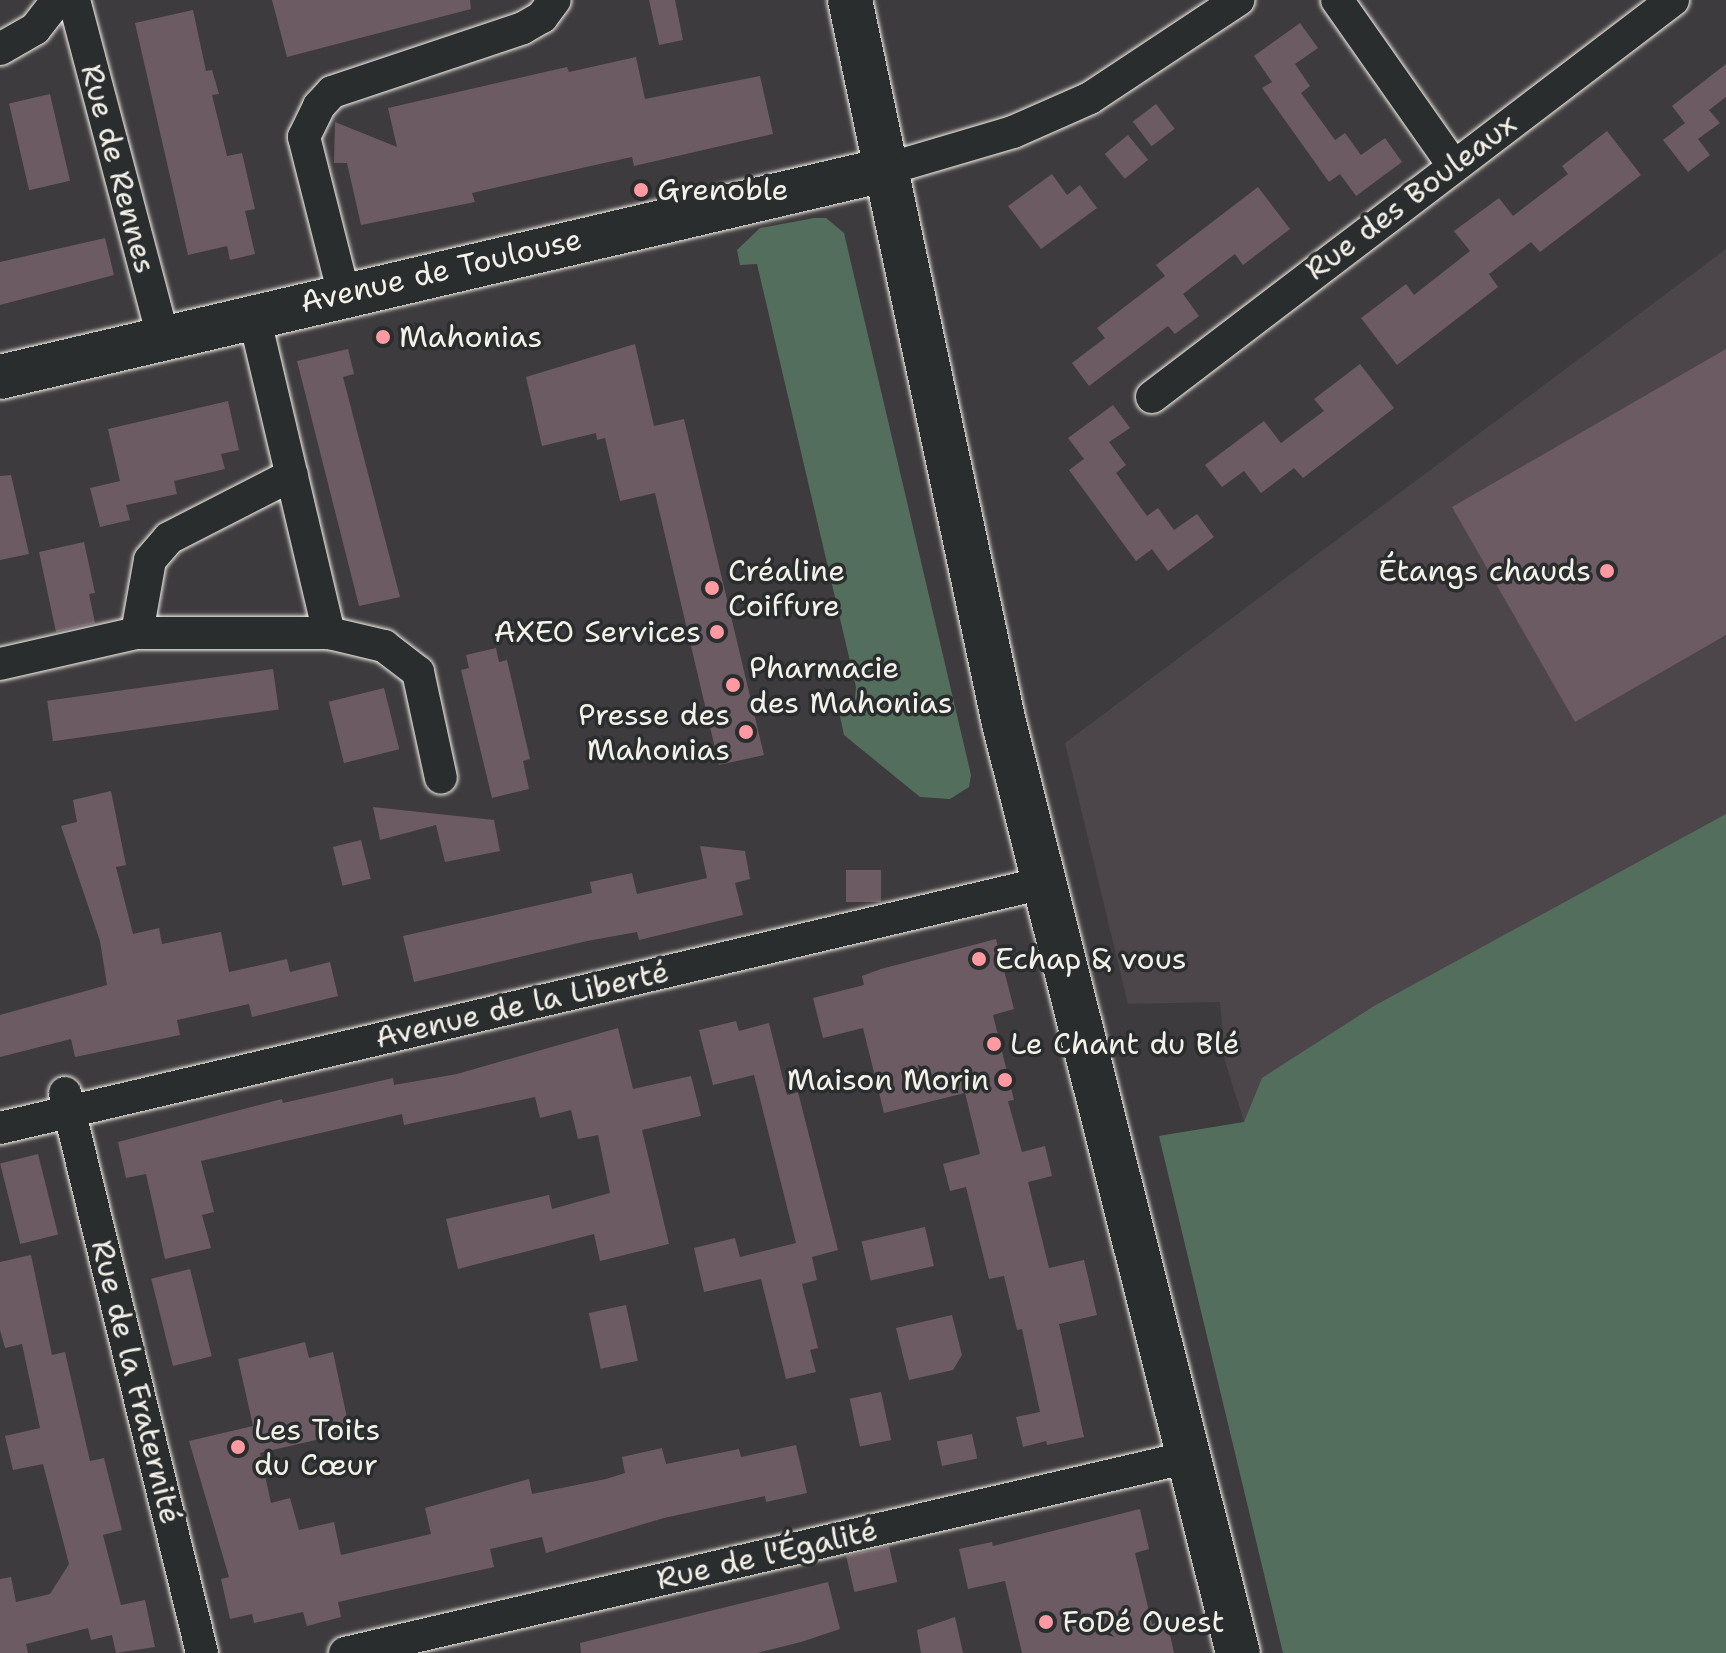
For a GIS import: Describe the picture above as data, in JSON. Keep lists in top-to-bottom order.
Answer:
{
  "streets": {
    "main road": ["Avenue de Toulouse"],
    "street": [
      "Rue de Rennes",
      "Rue des Bouleaux",
      "Avenue de la Liberté",
      "Rue de la Fraternité",
      "Rue de l'Égalité"
    ]
  },
  "crossings": [
    ["Rue de Rennes", "Avenue de Toulouse"],
    ["Avenue de la Liberté", "Rue de la Fraternité"]
  ],
  "places": [
    "Grenoble",
    "Mahonias",
    "Étangs chauds",
    "Créaline Coiffure",
    "AXEO Services",
    "Pharmacie des Mahonias",
    "Presse des Mahonias",
    "Echap & vous",
    "Le Chant du Blé",
    "Maison Morin",
    "Les Toits du Cœur",
    "FoDé Ouest"
  ]
}
